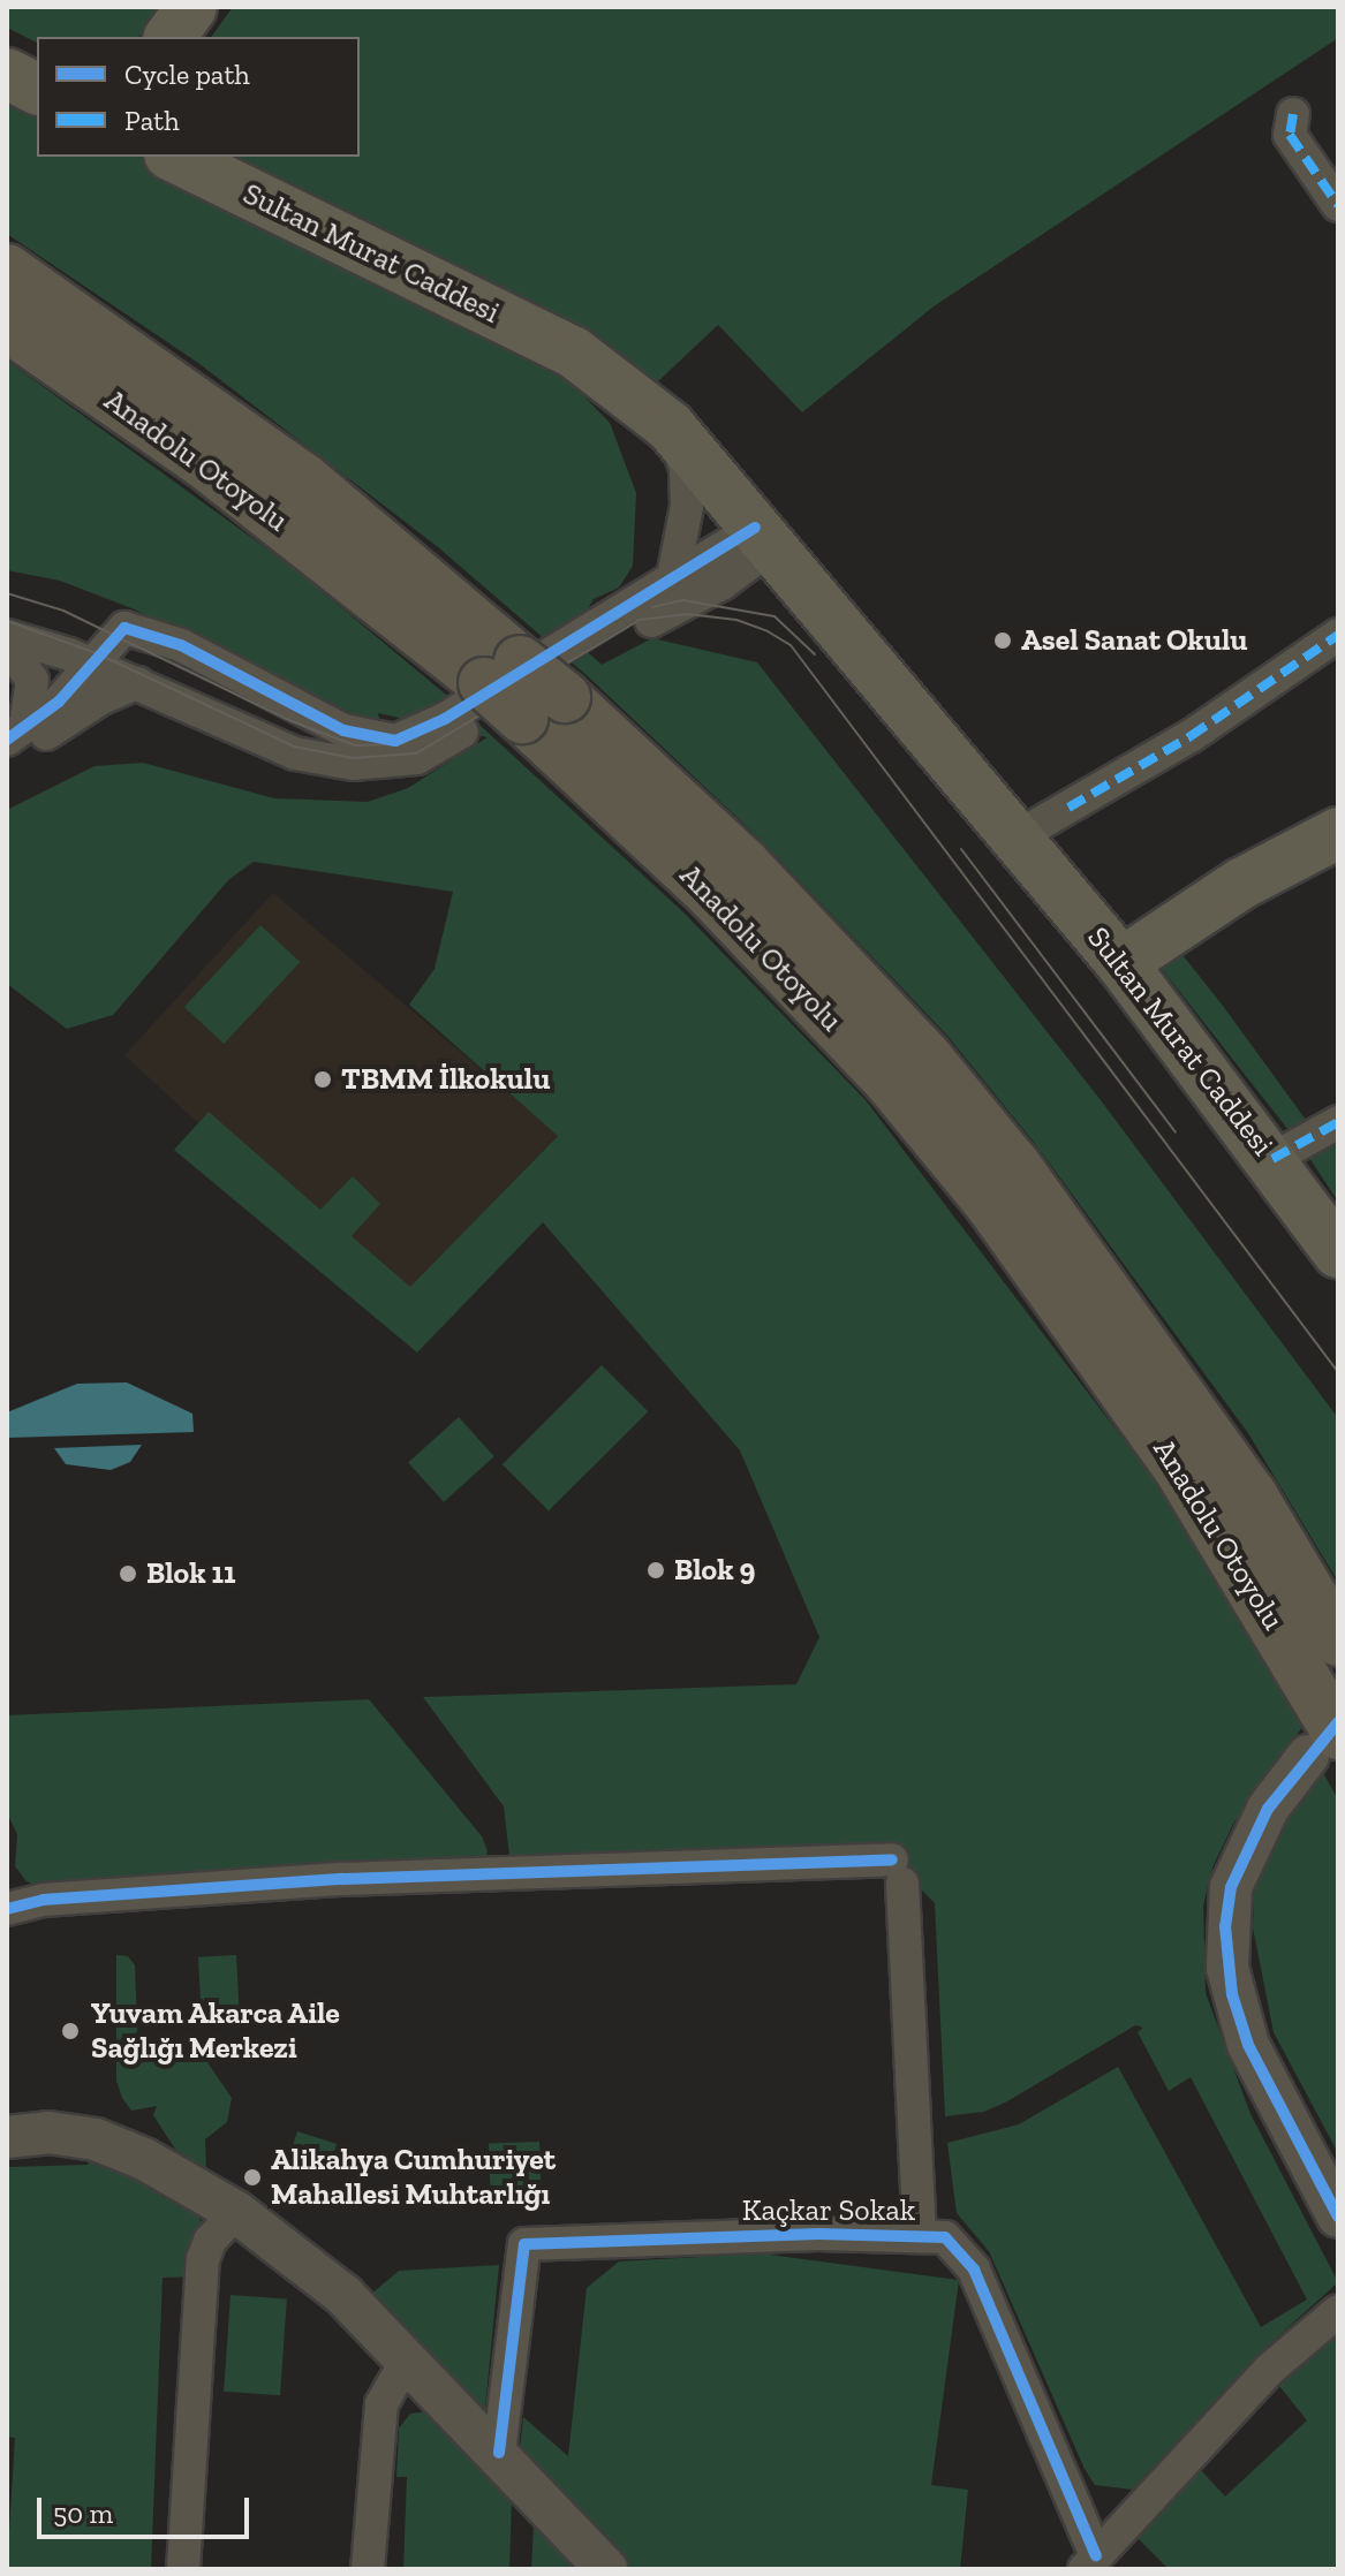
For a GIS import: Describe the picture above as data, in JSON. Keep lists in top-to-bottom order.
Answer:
{
  "streets": {
    "highway": ["Anadolu Otoyolu"],
    "main road": ["Sultan Murat Caddesi"],
    "street": ["Kaçkar Sokak"]
  },
  "places": [
    "Asel Sanat Okulu",
    "TBMM İlkokulu",
    "Blok 9",
    "Blok 11",
    "Yuvam Akarca Aile Sağlığı Merkezi",
    "Alikahya Cumhuriyet Mahallesi Muhtarlığı"
  ],
  "legend": ["Cycle path", "Path"],
  "scale_bar": "50 m"
}
